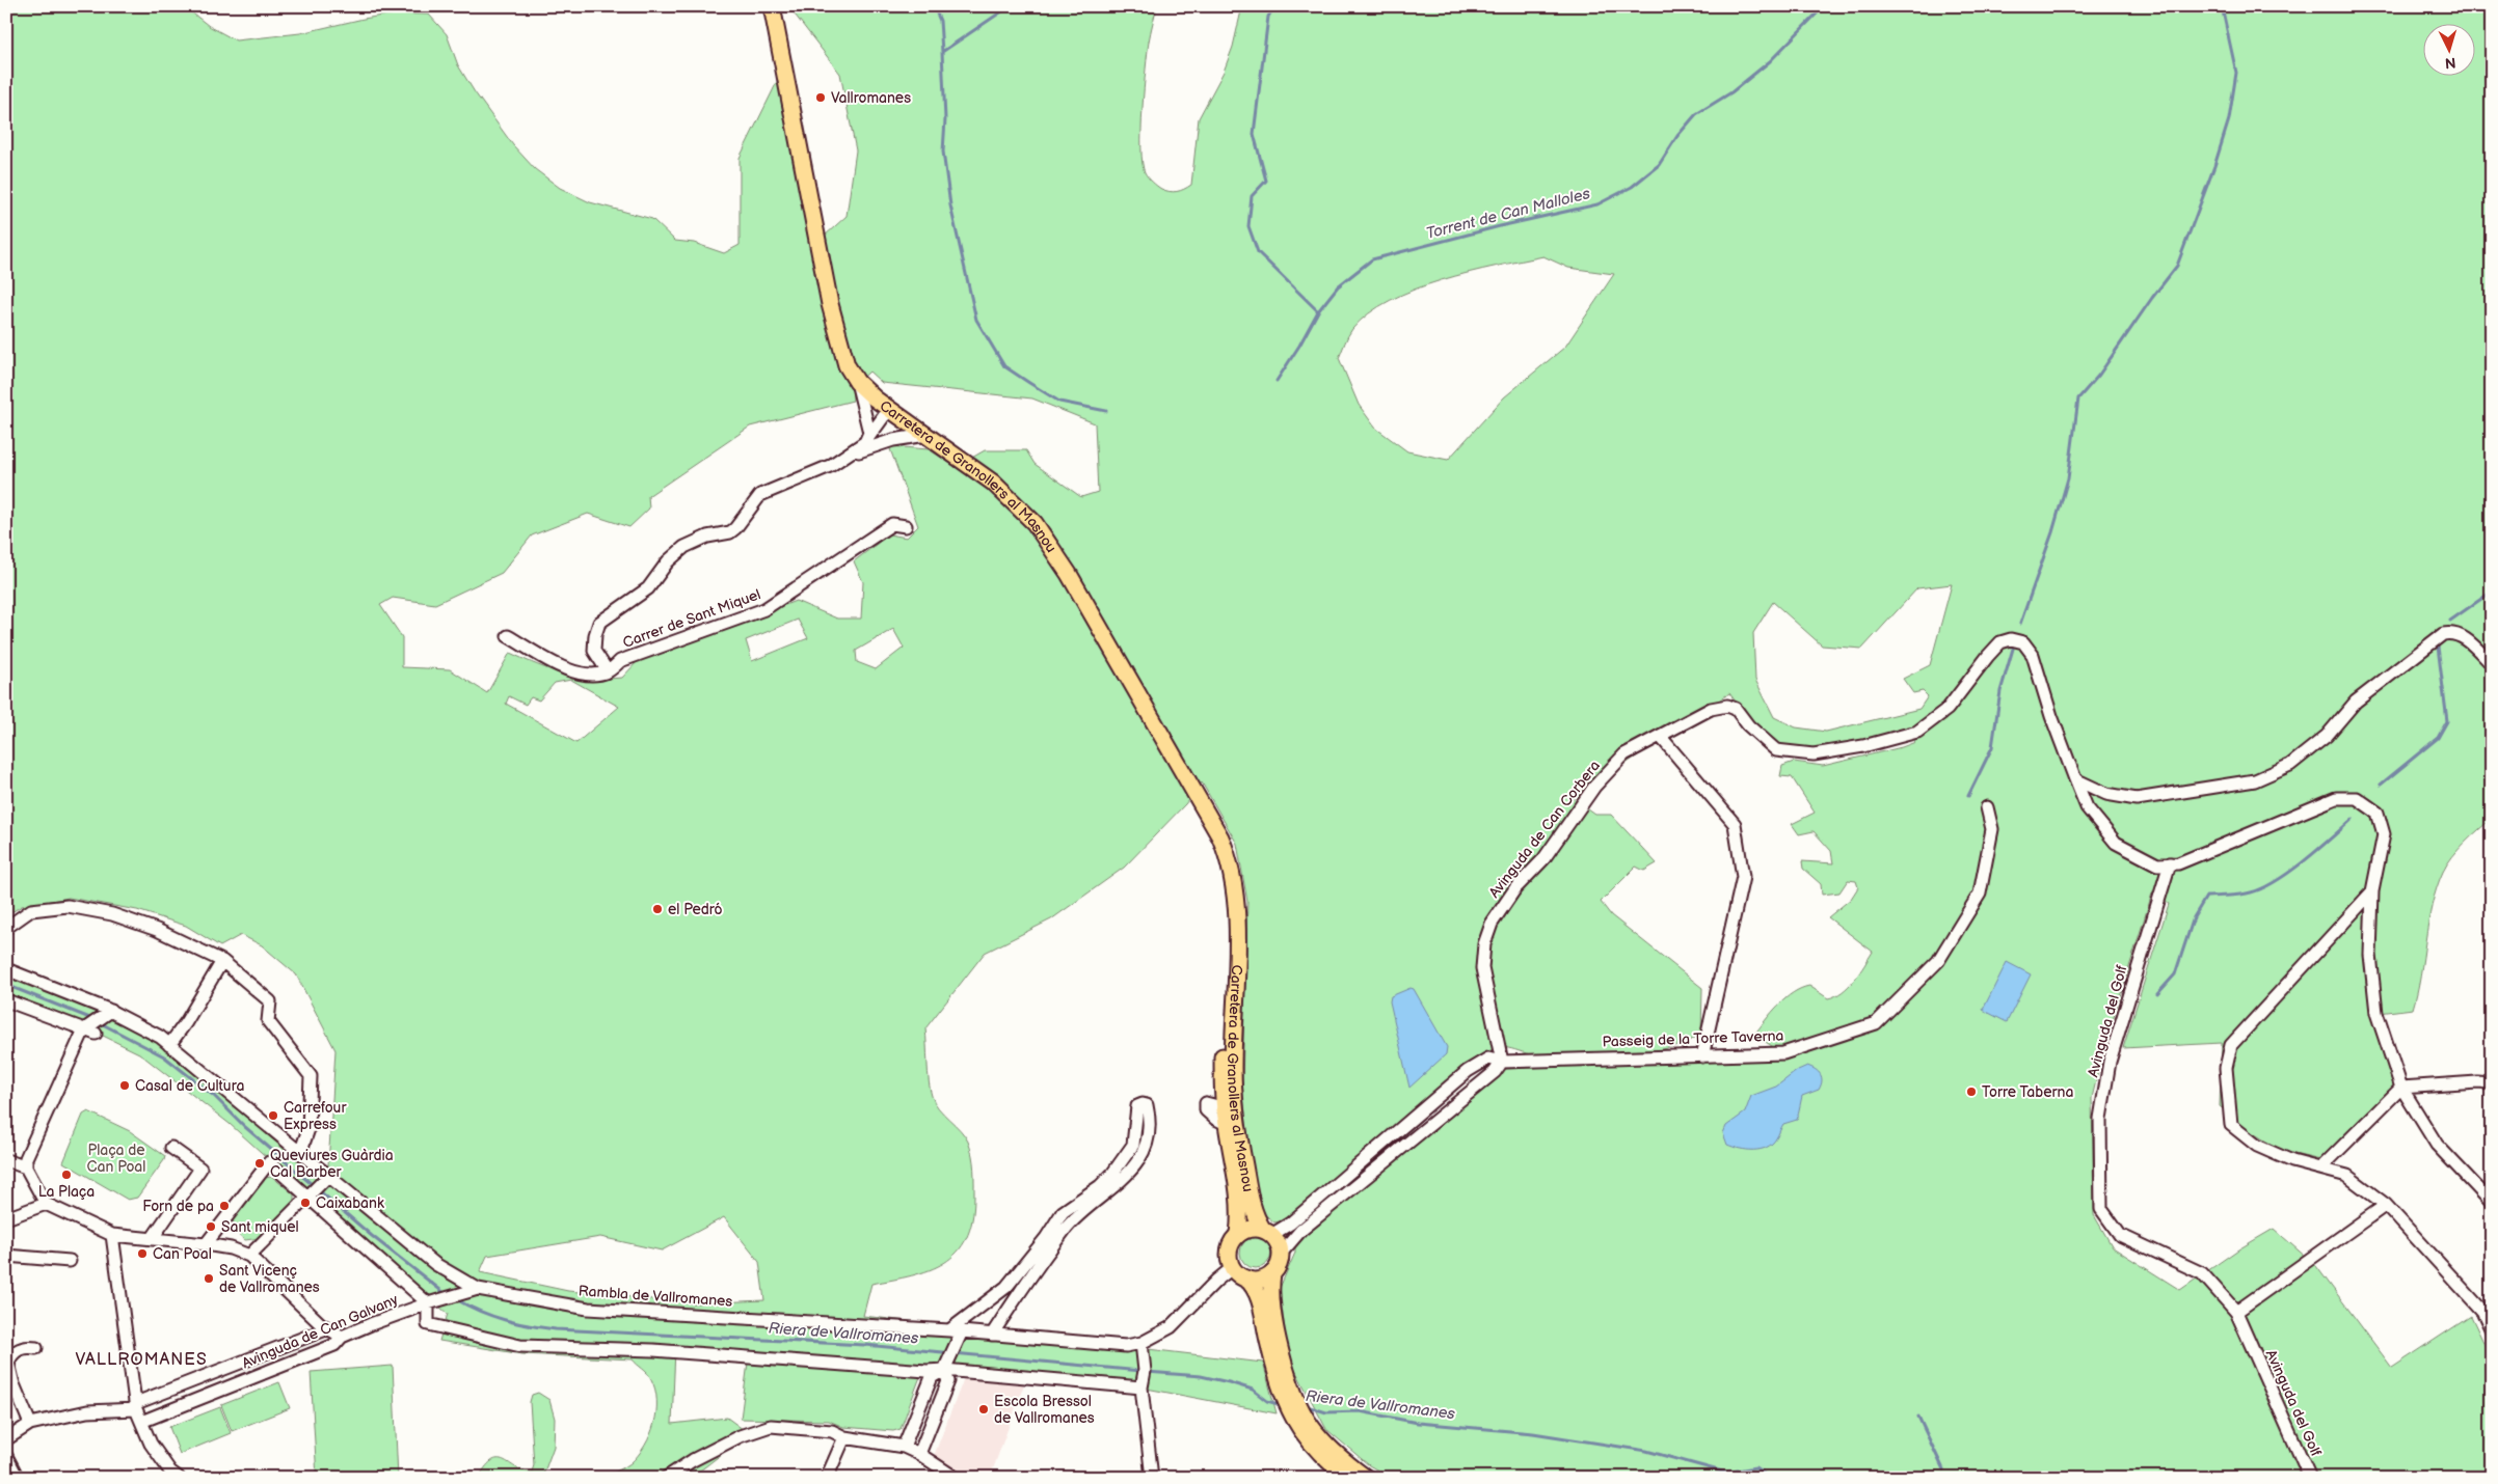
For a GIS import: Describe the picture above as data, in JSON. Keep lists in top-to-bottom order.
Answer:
{
  "streets": {
    "main road": ["Carretera de Granollers al Masnou"],
    "street": [
      "Carrer de Sant Miquel",
      "Avinguda de Can Corbera",
      "Avinguda del Golf",
      "Passeig de la Torre Taverna",
      "Rambla de Vallromanes",
      "Avinguda de Can Galvany"
    ]
  },
  "crossings": [
    ["Carretera de Granollers al Masnou", "Passeig de la Torre Taverna"],
    ["Carretera de Granollers al Masnou", "Rambla de Vallromanes"],
    ["Avinguda de Can Corbera", "Passeig de la Torre Taverna"],
    ["Passeig de la Torre Taverna", "Rambla de Vallromanes"],
    ["Rambla de Vallromanes", "Avinguda de Can Galvany"]
  ],
  "districts": ["VALLROMANES"],
  "water": ["Torrent de Can Malloles", "Riera de Vallromanes"],
  "parks": ["Plaça de Can Poal"],
  "places": [
    "Vallromanes",
    "el Pedró",
    "Casal de Cultura",
    "Torre Taberna",
    "Carrefour Express",
    "Queviures Guàrdia Cal Barber",
    "La Plaça",
    "Caixabank",
    "Forn de pa",
    "Sant miquel",
    "Can Poal",
    "Sant Vicenç de Vallromanes",
    "Escola Bressol de Vallromanes"
  ],
  "north": "bottom"
}
